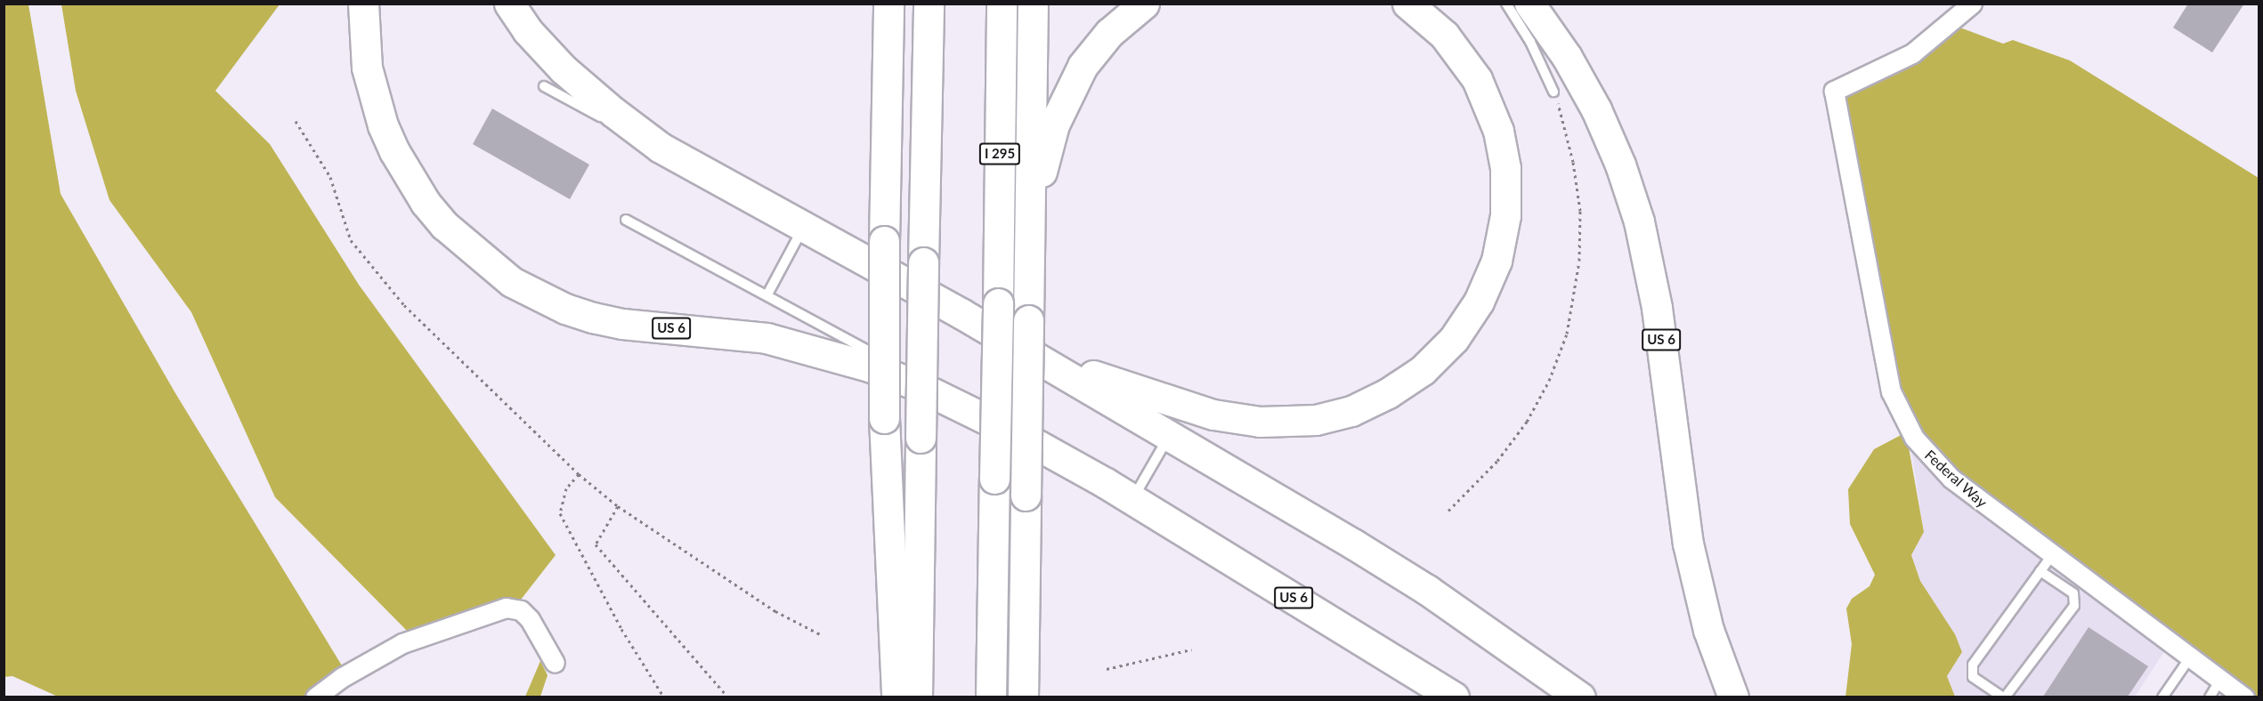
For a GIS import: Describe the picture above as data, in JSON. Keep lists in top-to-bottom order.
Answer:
{
  "streets": {
    "highway": ["I 295", "US 6"],
    "street": ["Federal Way"]
  }
}
